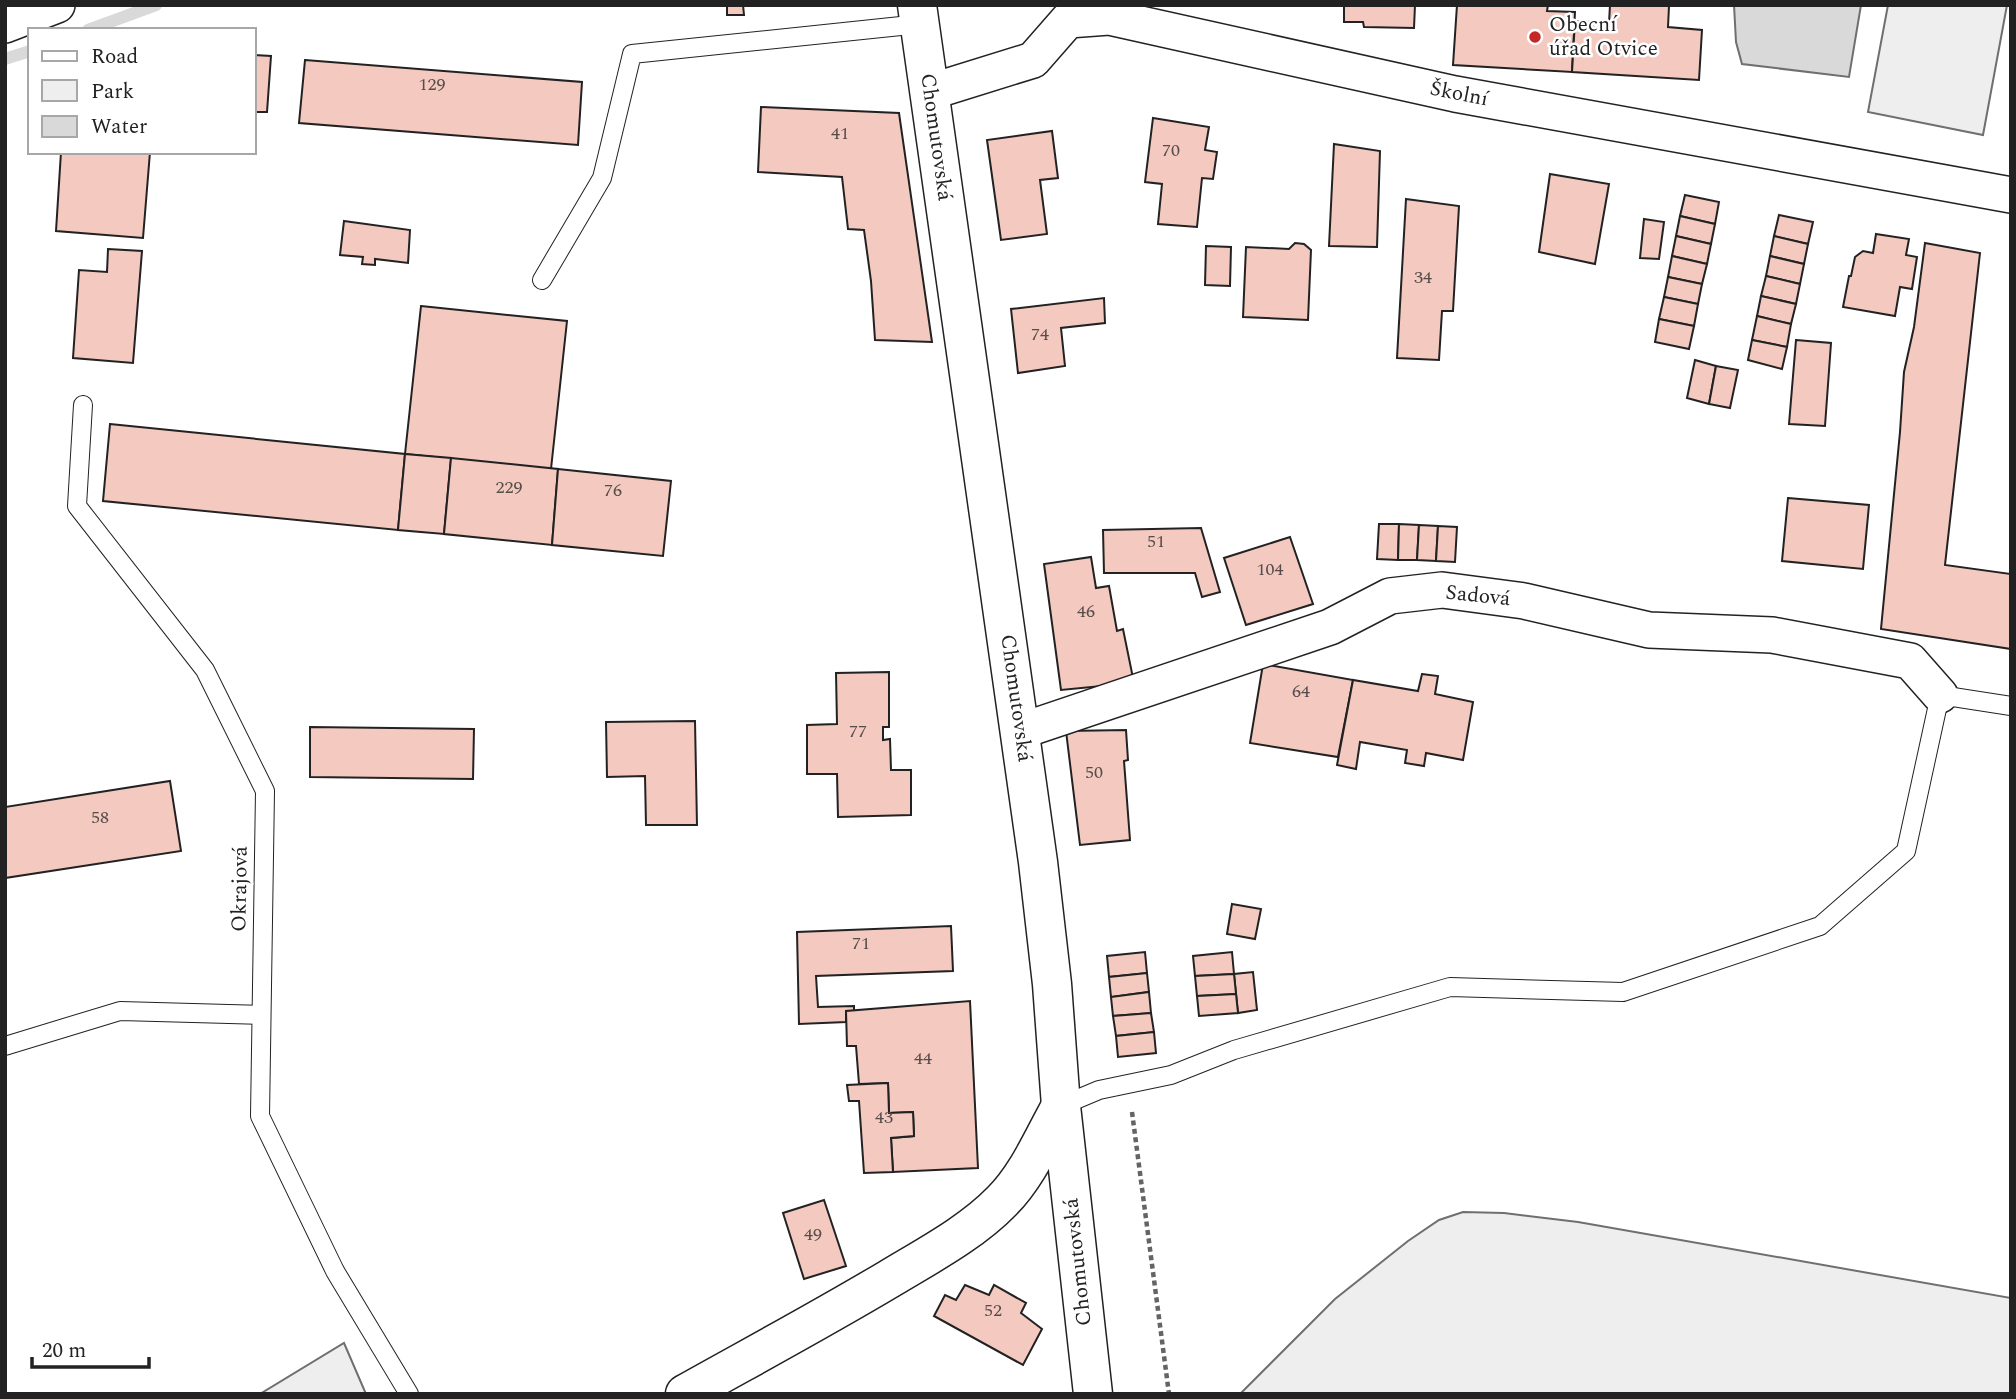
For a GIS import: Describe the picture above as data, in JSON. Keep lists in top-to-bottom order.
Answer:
{
  "streets": {
    "main road": ["Chomutovská"],
    "street": ["Školní", "Sadová"],
    "lane": ["Okrajová"]
  },
  "crossings": [
    ["Školní", "Chomutovská"],
    ["Chomutovská", "Sadová"]
  ],
  "places": ["Obecní úřad Otvice"],
  "house_numbers": [
    "129",
    "41",
    "70",
    "34",
    "74",
    "229",
    "76",
    "51",
    "104",
    "46",
    "64",
    "77",
    "50",
    "58",
    "71",
    "44",
    "43",
    "49",
    "52"
  ],
  "legend": ["Road", "Park", "Water"],
  "scale_bar": "20 m"
}
